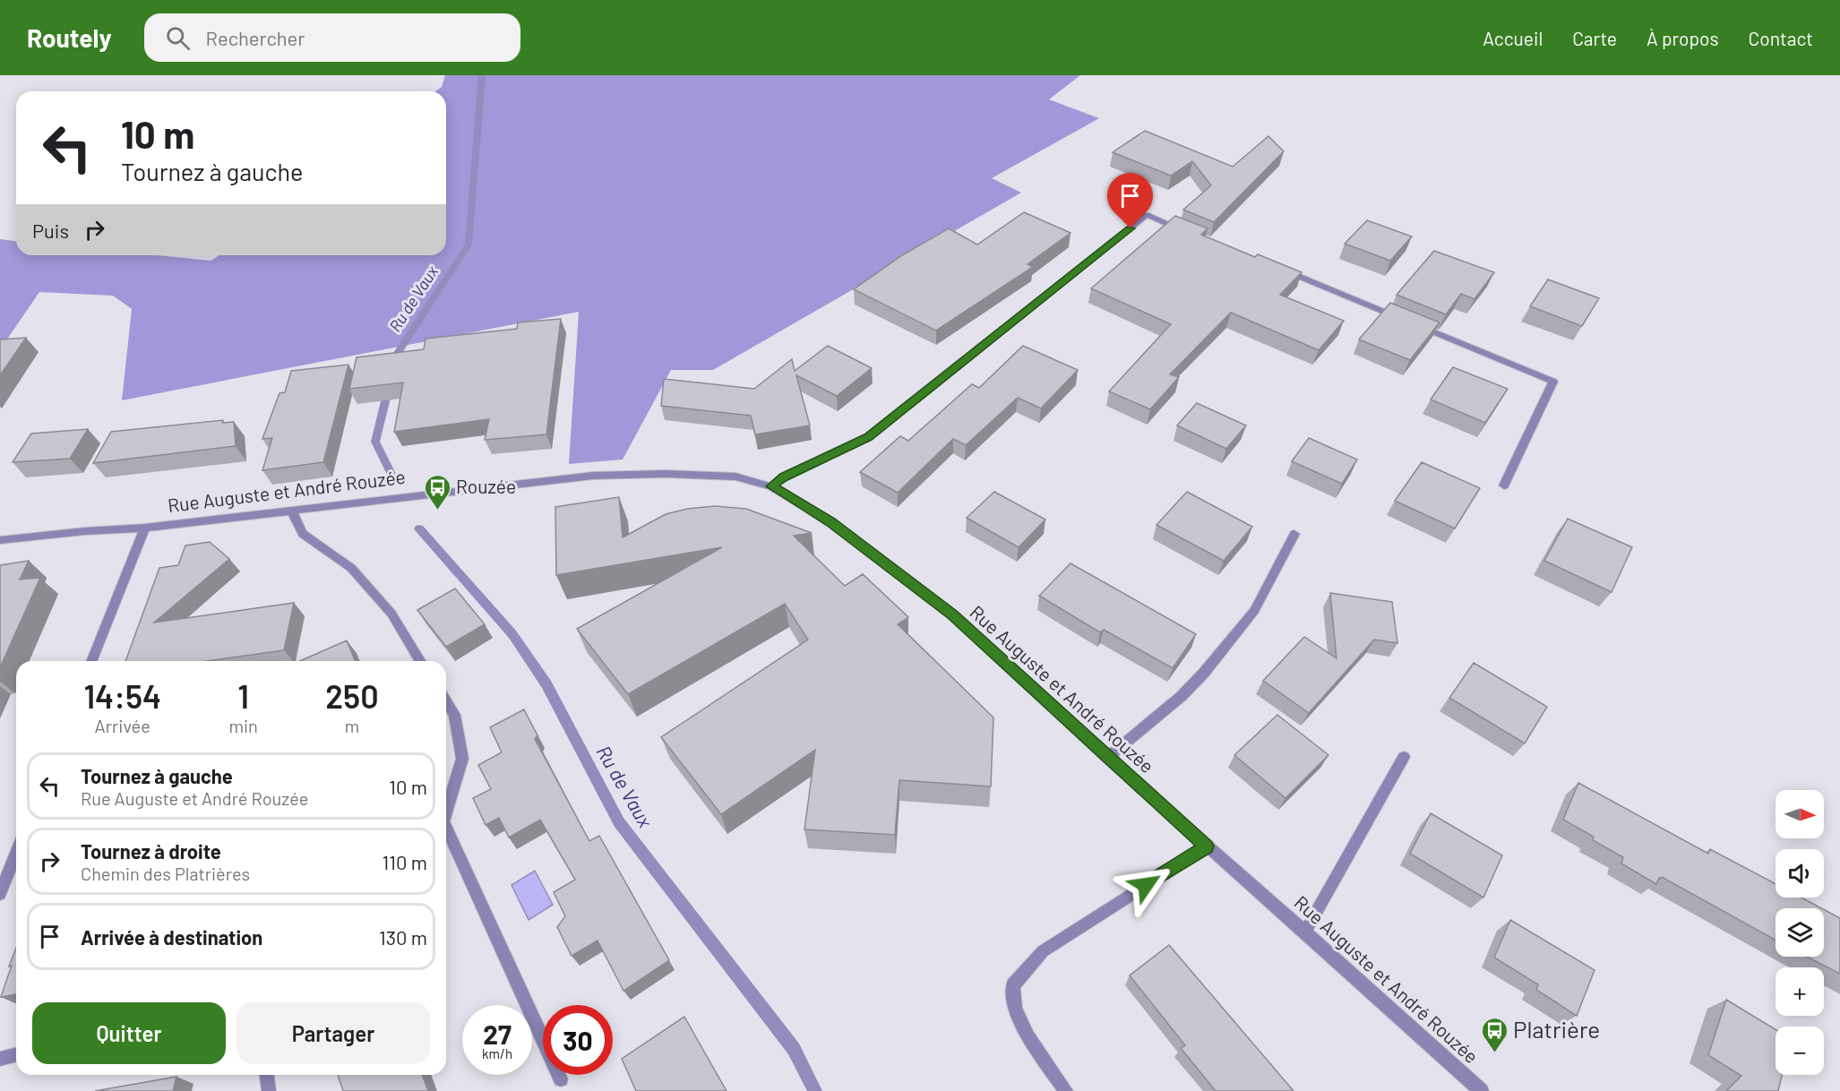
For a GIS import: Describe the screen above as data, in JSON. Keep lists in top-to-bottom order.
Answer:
{
  "streets": {
    "street": ["Rue Auguste et André Rouzée"]
  },
  "water": ["Ru de Vaux"],
  "places": {
    "bus stop": ["Rouzée", "Platrière"]
  },
  "north": "right",
  "page": {
    "header": "Routely",
    "search": "Rechercher",
    "nav": [
      "Accueil",
      "Carte",
      "À propos",
      "Contact"
    ],
    "turn": ["10 m", "Tournez à gauche"],
    "then": "Puis",
    "eta": [
      "14:54",
      "Arrivée",
      "1",
      "min",
      "250",
      "m"
    ],
    "list": [
      {
        "name": "Tournez à gauche",
        "note": "Rue Auguste et André Rouzée",
        "value": "10 m"
      },
      {
        "name": "Tournez à droite",
        "note": "Chemin des Platrières",
        "value": "110 m"
      },
      {
        "name": "Arrivée à destination",
        "value": "130 m"
      }
    ],
    "map_buttons": ["+", "−"],
    "buttons": ["Quitter", "Partager"],
    "speed": "27 km/h",
    "limit": "30"
  }
}
